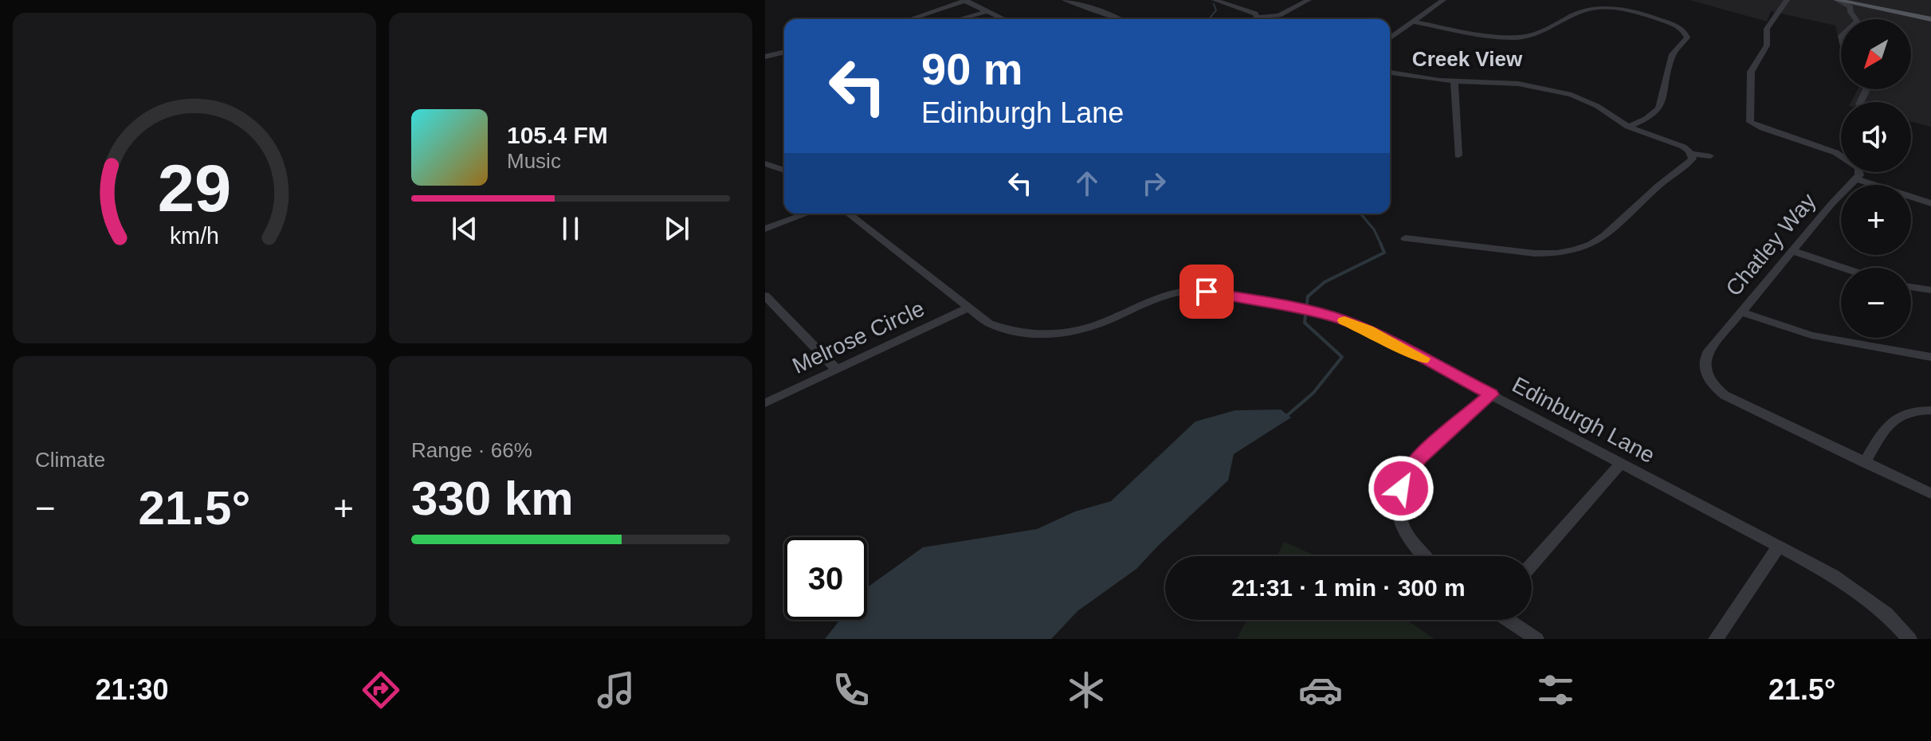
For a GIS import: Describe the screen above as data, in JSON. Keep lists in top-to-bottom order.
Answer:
{
  "streets": {
    "street": ["Chatley Way", "Melrose Circle", "Edinburgh Lane"]
  },
  "crossings": [
    ["Melrose Circle", "Edinburgh Lane"]
  ],
  "districts": ["Creek View"],
  "north": "bottom left",
  "page": {
    "map_buttons": ["+", "−"],
    "turn": ["90 m", "Edinburgh Lane"],
    "song": ["105.4 FM", "Music"],
    "tile": [
      "Climate",
      ["Range · 66%", "330 km"]
    ],
    "heat": ["−", "21.5°", "+"],
    "limit": "30",
    "trip": "21:31 · 1 min · 300 m",
    "tabs": ["21:30", "21.5°"],
    "gauge": ["29", "km/h"]
  }
}
